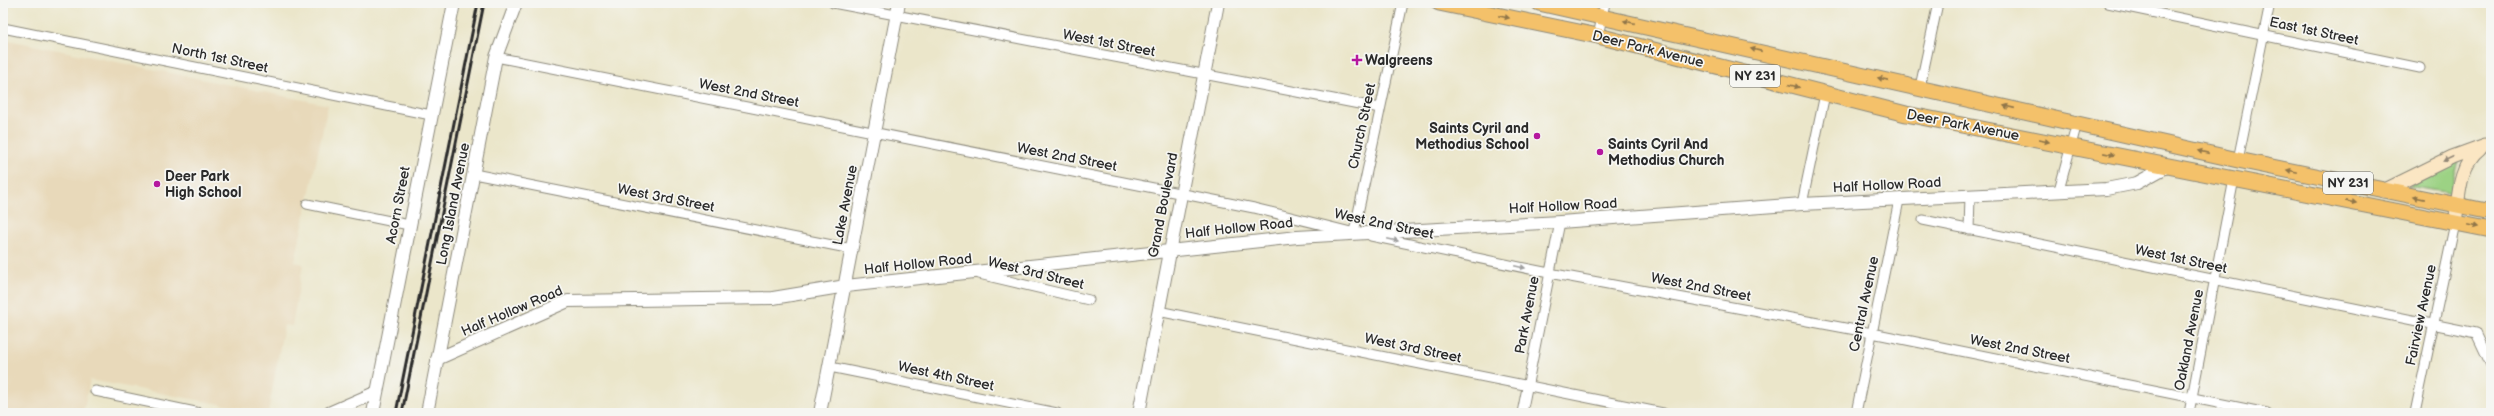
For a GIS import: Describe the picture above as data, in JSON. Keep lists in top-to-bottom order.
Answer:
{
  "streets": {
    "main road": ["Deer Park Avenue", "NY 231"],
    "street": [
      "East 1st Street",
      "West 1st Street",
      "North 1st Street",
      "West 2nd Street",
      "Church Street",
      "Half Hollow Road",
      "West 3rd Street",
      "Long Island Avenue",
      "Acorn Street",
      "Lake Avenue",
      "Grand Boulevard",
      "Central Avenue",
      "Park Avenue",
      "Fairview Avenue",
      "Oakland Avenue",
      "West 4th Street"
    ]
  },
  "crossings": [
    ["West 1st Street", "Church Street"],
    ["West 1st Street", "Lake Avenue"],
    ["West 1st Street", "Grand Boulevard"],
    ["West 1st Street", "Fairview Avenue"],
    ["West 1st Street", "Oakland Avenue"],
    ["Deer Park Avenue", "Half Hollow Road"],
    ["Deer Park Avenue", "Fairview Avenue"],
    ["Deer Park Avenue", "Oakland Avenue"],
    ["North 1st Street", "Acorn Street"],
    ["West 2nd Street", "Church Street"],
    ["West 2nd Street", "Half Hollow Road"],
    ["West 2nd Street", "Long Island Avenue"],
    ["West 2nd Street", "Lake Avenue"],
    ["West 2nd Street", "Grand Boulevard"],
    ["West 2nd Street", "Central Avenue"],
    ["West 2nd Street", "Park Avenue"],
    ["West 2nd Street", "Oakland Avenue"],
    ["Church Street", "Half Hollow Road"],
    ["Half Hollow Road", "West 3rd Street"],
    ["Half Hollow Road", "Long Island Avenue"],
    ["Half Hollow Road", "Lake Avenue"],
    ["Half Hollow Road", "Grand Boulevard"],
    ["Half Hollow Road", "Central Avenue"],
    ["Half Hollow Road", "Park Avenue"],
    ["West 3rd Street", "Long Island Avenue"],
    ["West 3rd Street", "Lake Avenue"],
    ["West 3rd Street", "Grand Boulevard"],
    ["West 3rd Street", "Park Avenue"],
    ["Lake Avenue", "West 4th Street"]
  ],
  "places": {
    "health": ["Walgreens"],
    "other": ["Saints Cyril and Methodius School", "Saints Cyril And Methodius Church", "Deer Park High School"]
  }
}
